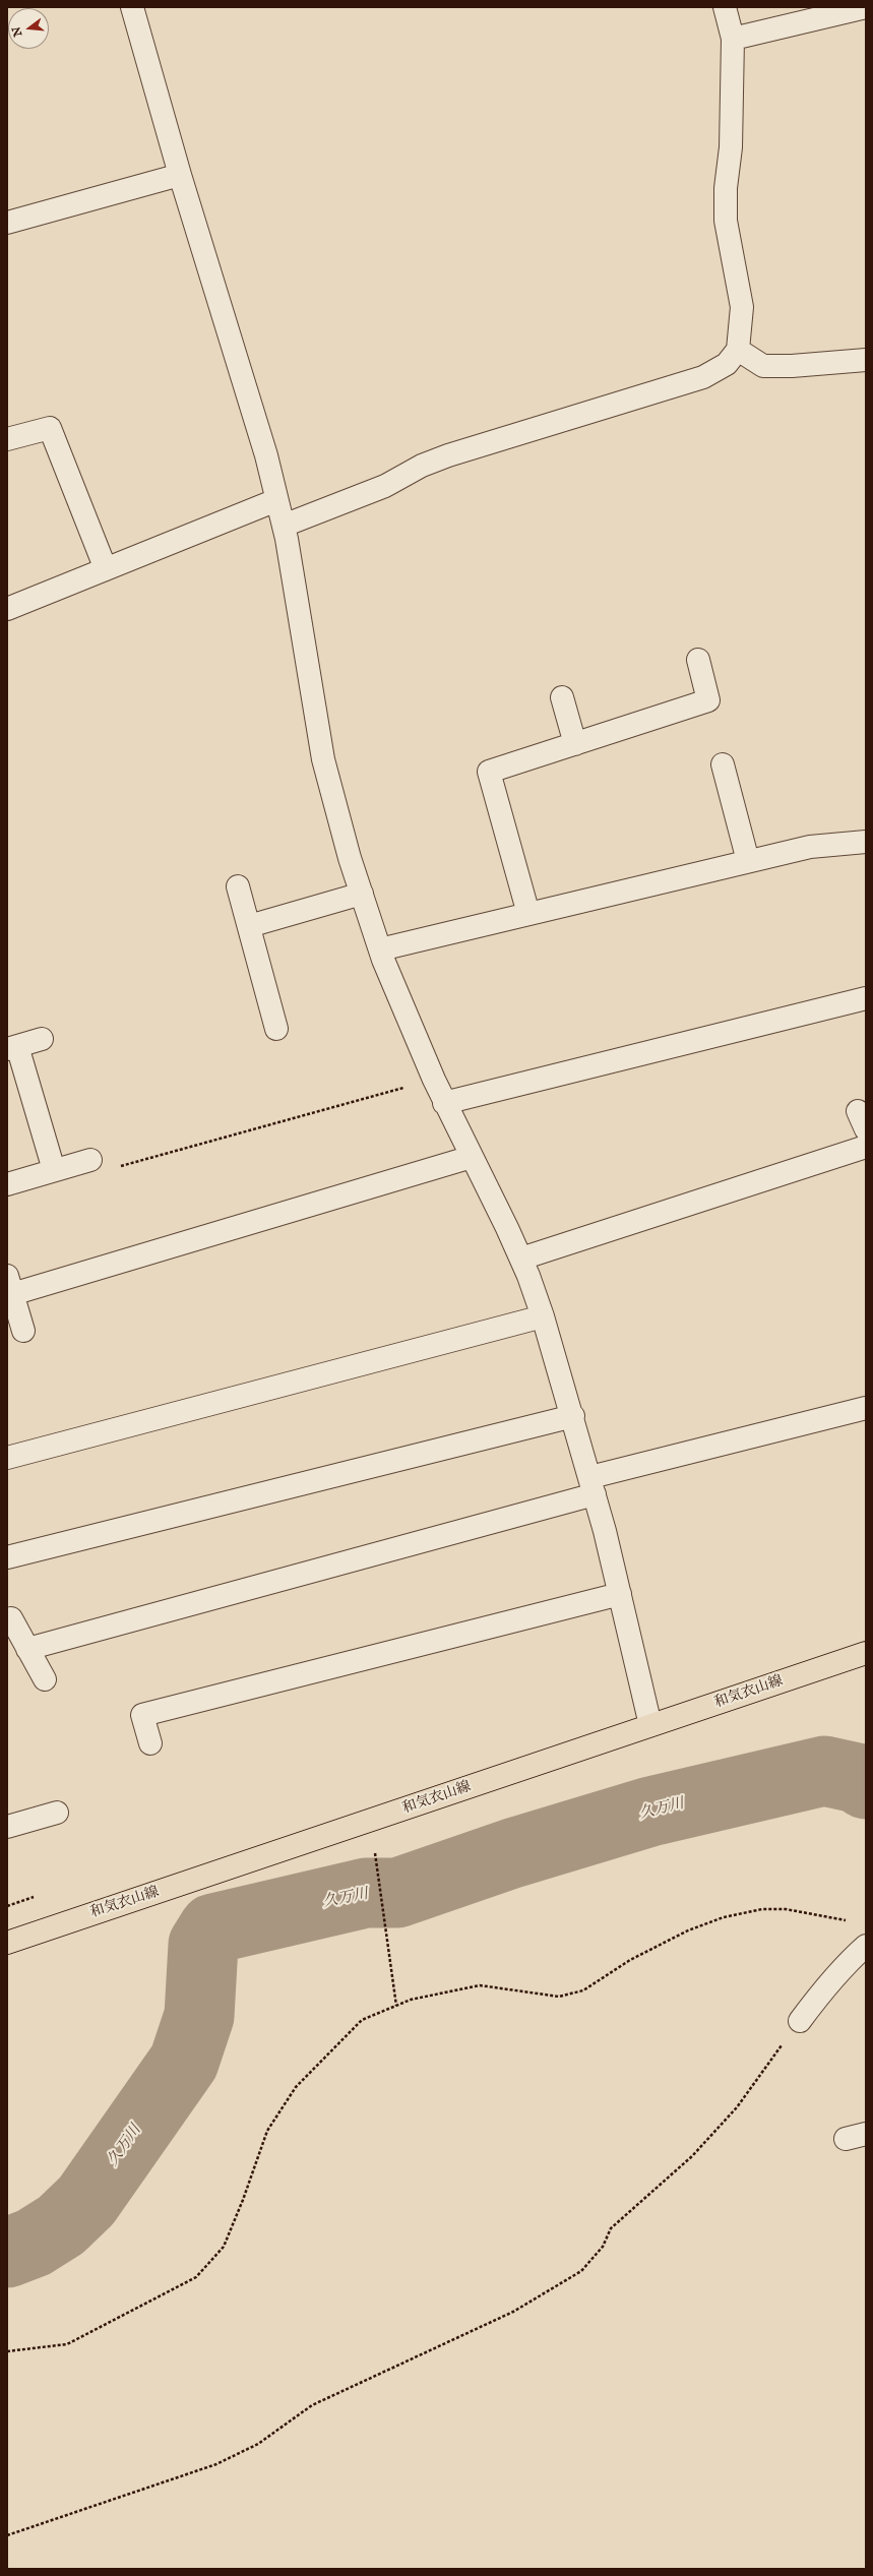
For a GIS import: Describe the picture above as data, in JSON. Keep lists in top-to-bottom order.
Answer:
{
  "streets": {
    "main road": ["和気衣山線"]
  },
  "water": ["久万川"],
  "north": "left"
}
